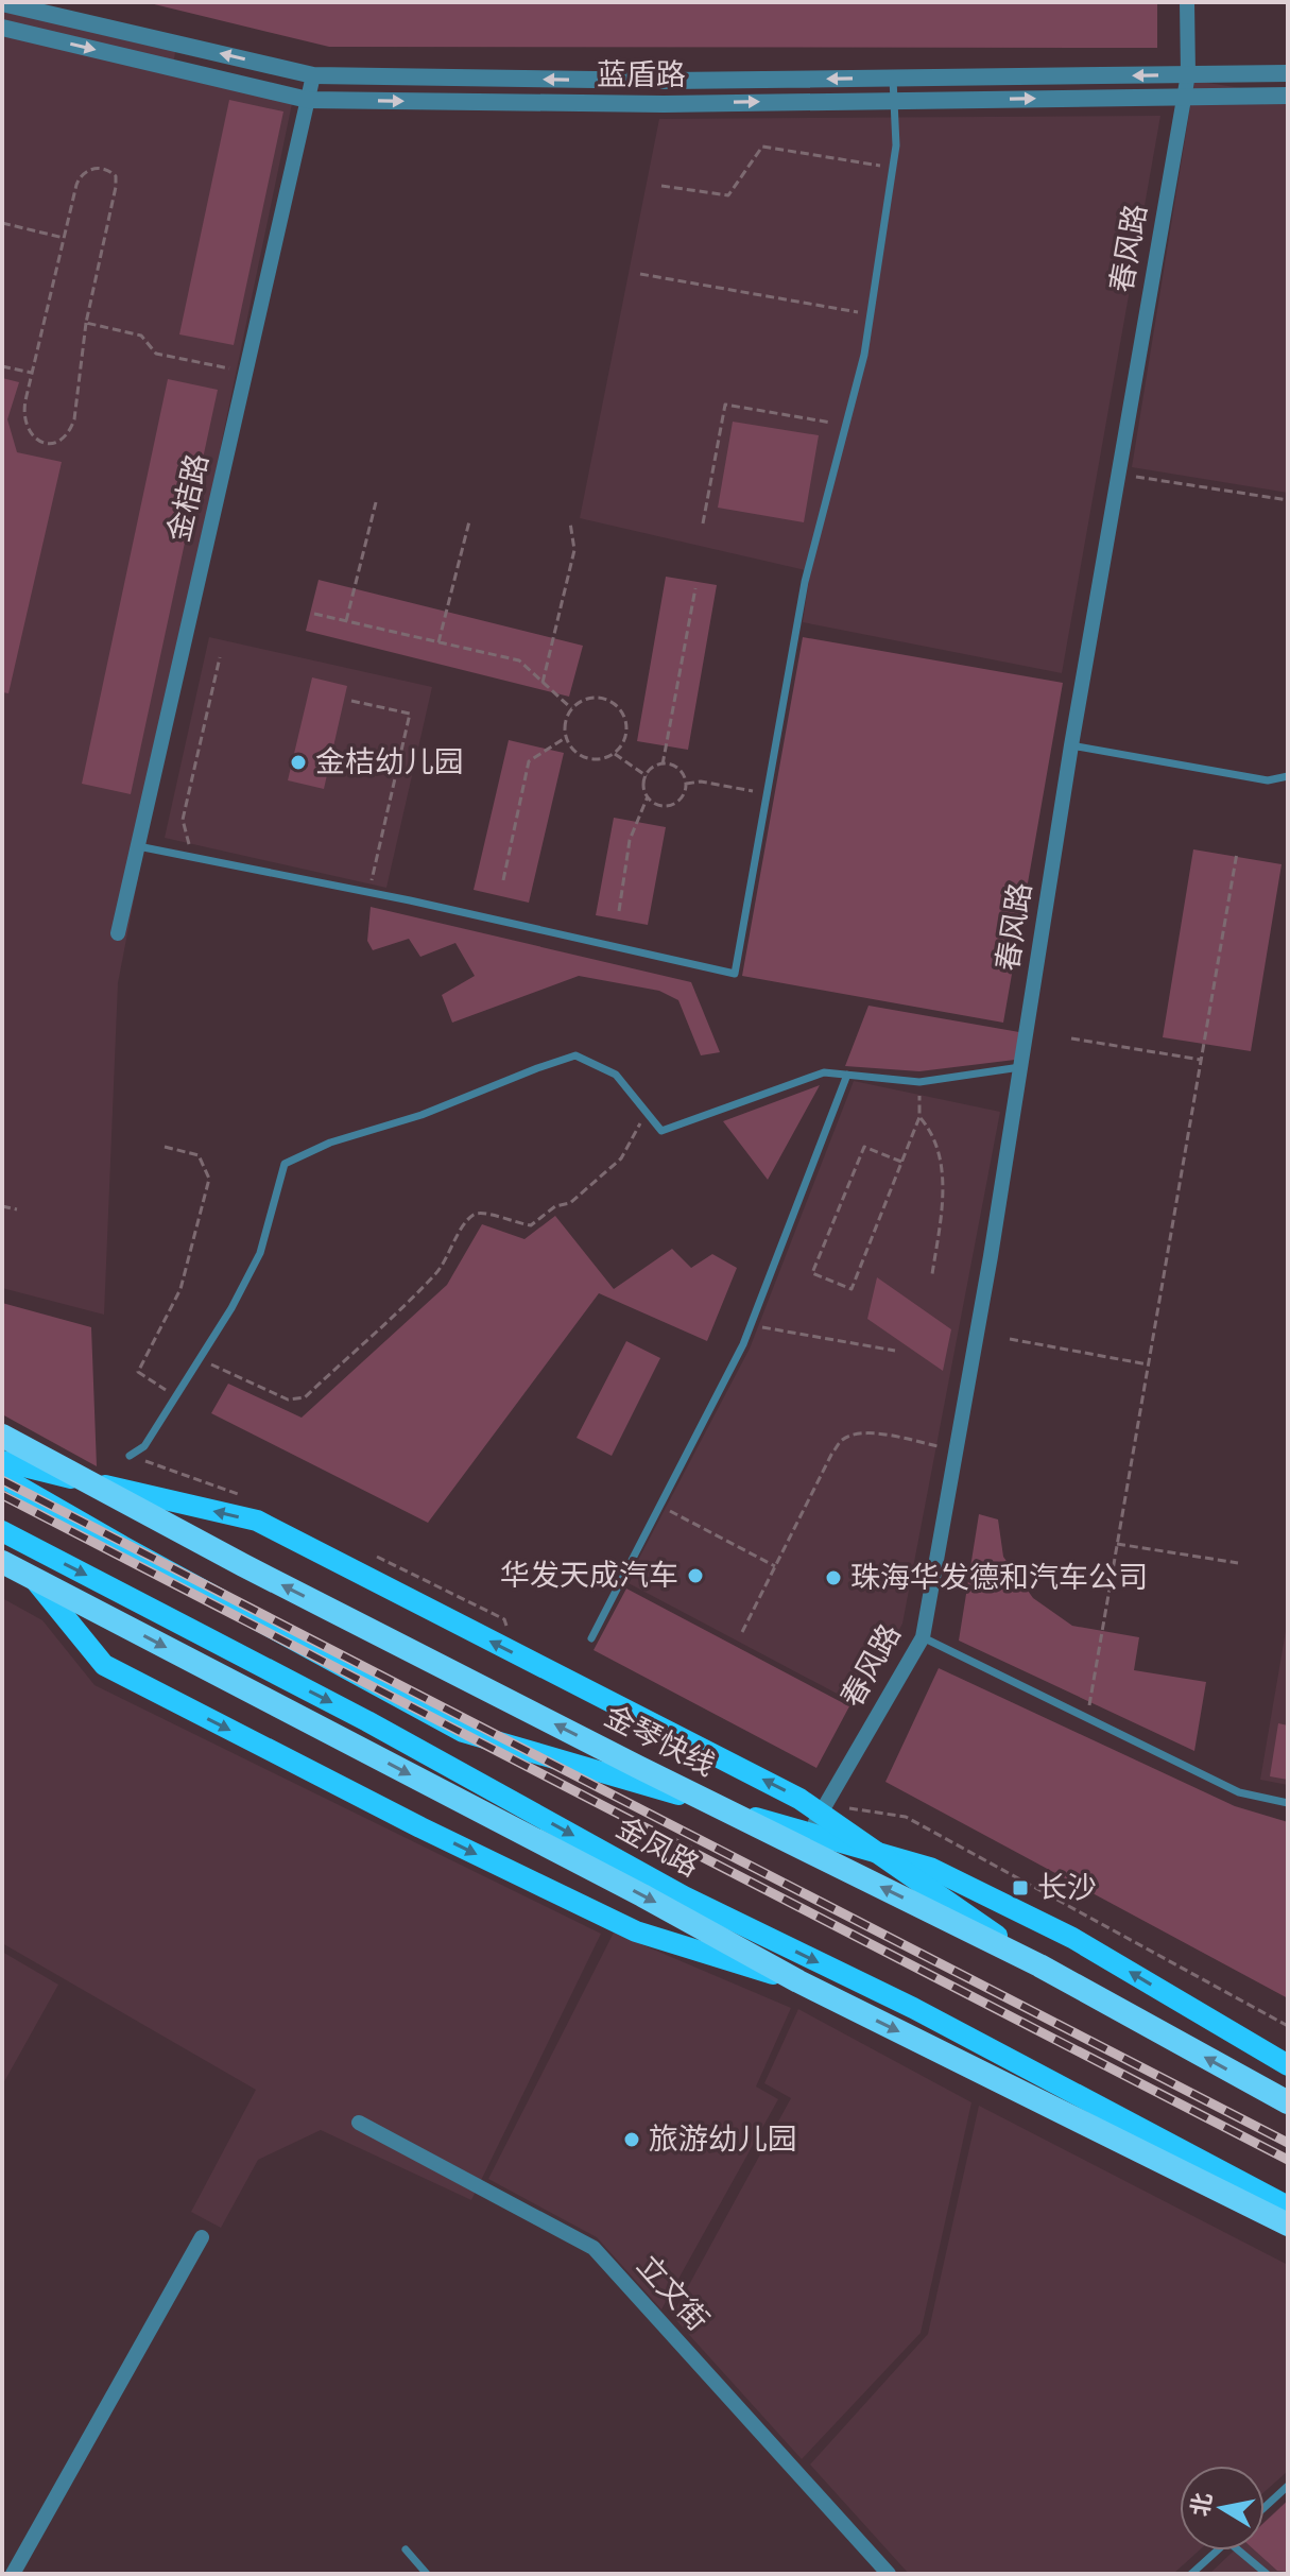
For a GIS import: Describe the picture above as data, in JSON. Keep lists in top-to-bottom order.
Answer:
{
  "streets": {
    "highway": ["金琴快线"],
    "main road": ["金凤路"],
    "street": [
      "蓝盾路",
      "春风路",
      "金桔路",
      "立文街"
    ]
  },
  "crossings": [
    ["蓝盾路", "春风路"],
    ["蓝盾路", "金桔路"],
    ["春风路", "金凤路"]
  ],
  "places": {
    "other": [
      "金桔幼儿园",
      "华发天成汽车",
      "珠海华发德和汽车公司",
      "旅游幼儿园"
    ],
    "transit": ["长沙"]
  },
  "north": "left"
}
